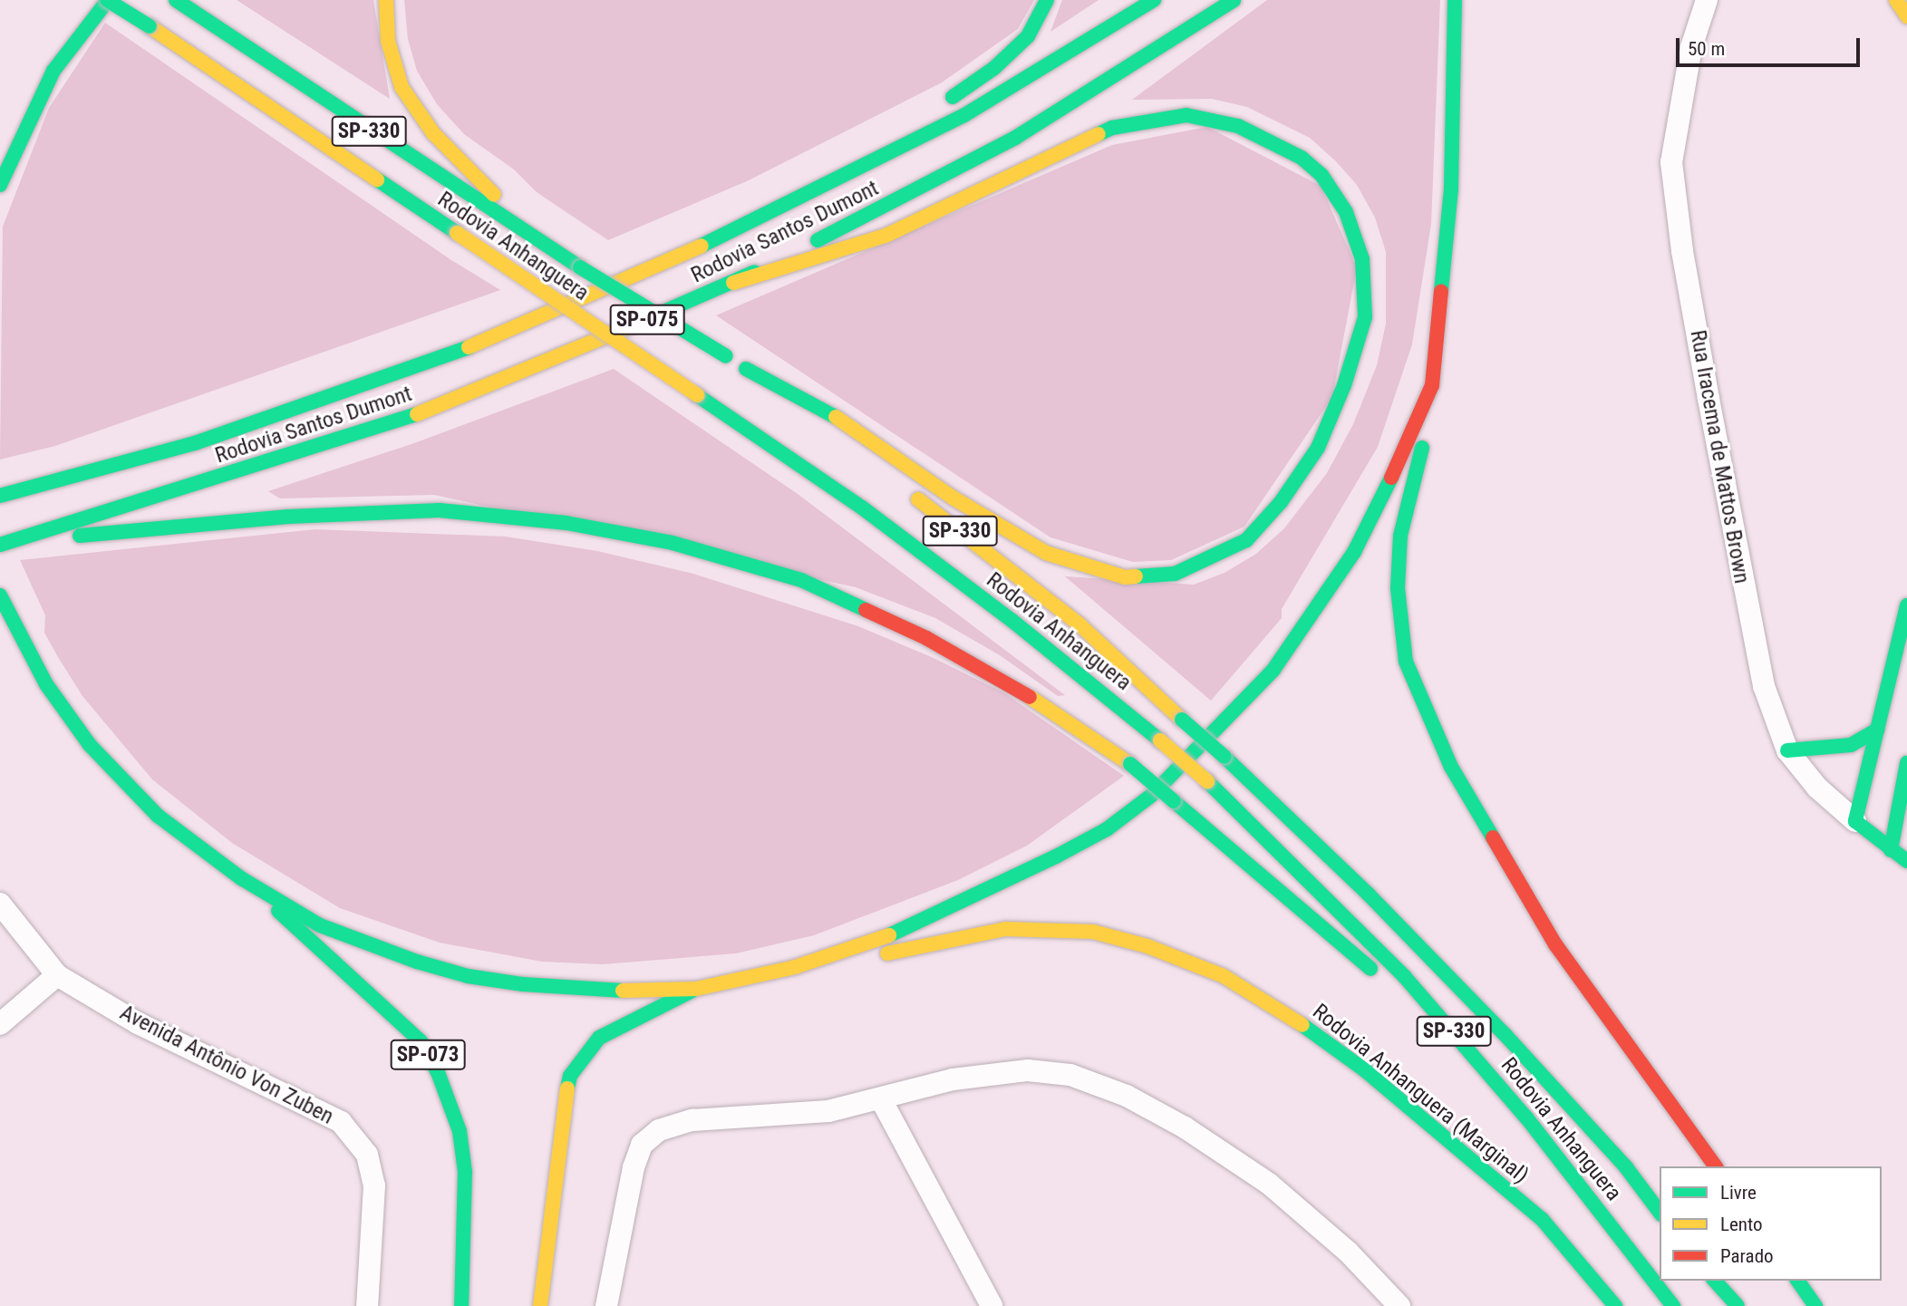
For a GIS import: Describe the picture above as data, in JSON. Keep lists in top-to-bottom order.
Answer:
{
  "streets": {
    "main road": [
      "SP-330",
      "Rodovia Santos Dumont",
      "Rodovia Anhanguera",
      "SP-075",
      "Rua Iracema de Mattos Brown",
      "SP-073",
      "Rodovia Anhanguera (Marginal)"
    ],
    "street": ["Avenida Antônio Von Zuben"]
  },
  "legend": ["Livre", "Lento", "Parado"],
  "scale_bar": "50 m"
}
